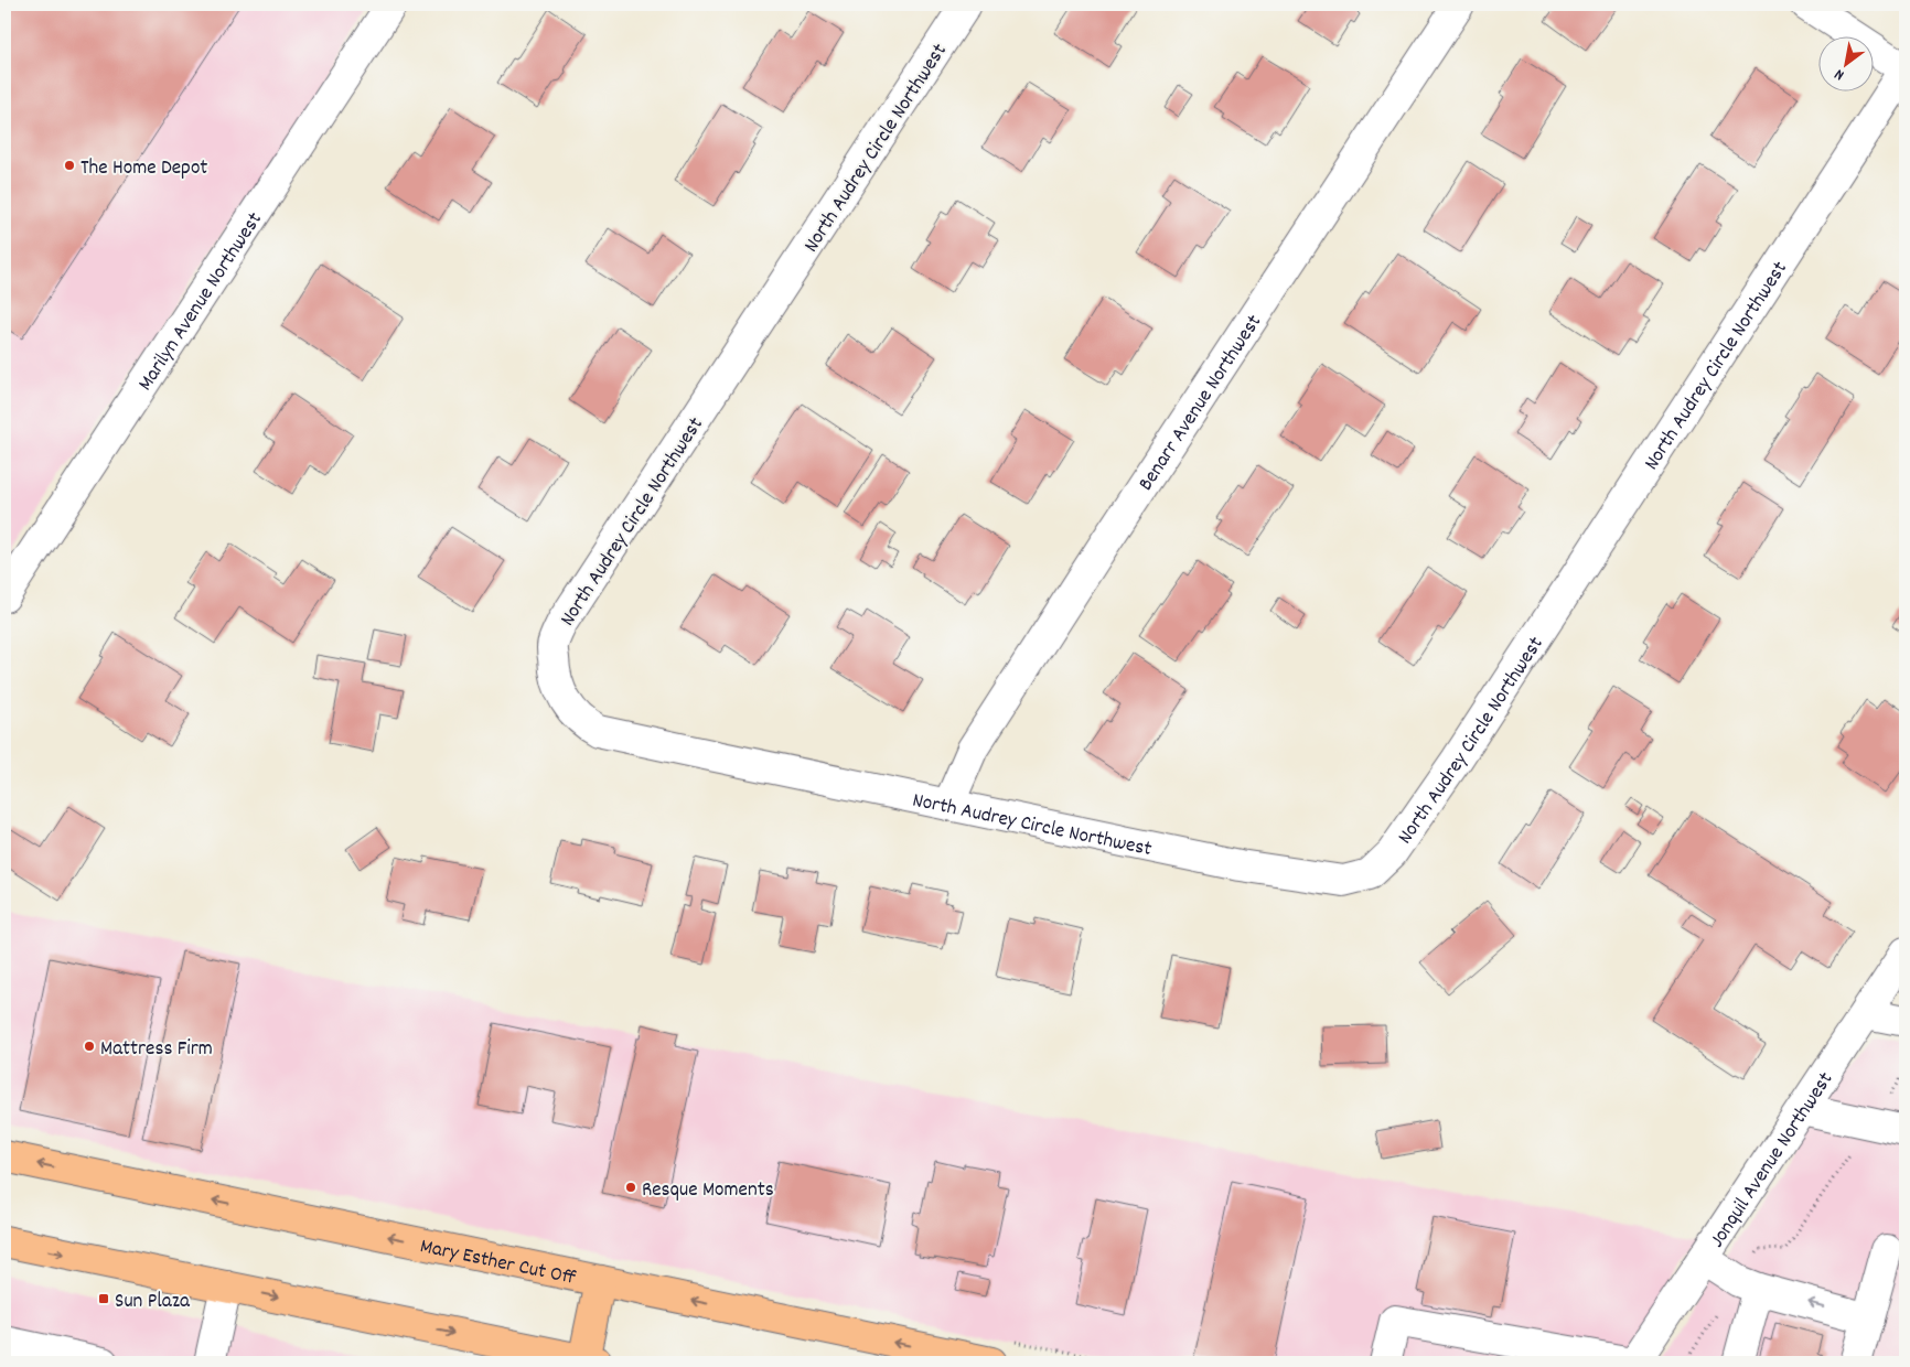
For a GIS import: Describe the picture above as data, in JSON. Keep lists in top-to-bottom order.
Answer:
{
  "streets": {
    "main road": ["Mary Esther Cut Off"],
    "street": [
      "North Audrey Circle Northwest",
      "Marilyn Avenue Northwest",
      "Benarr Avenue Northwest",
      "Jonquil Avenue Northwest"
    ]
  },
  "crossings": [
    ["North Audrey Circle Northwest", "Benarr Avenue Northwest"]
  ],
  "places": {
    "other": ["The Home Depot", "Mattress Firm", "Resque Moments"],
    "transit": ["Sun Plaza"]
  },
  "north": "bottom left"
}
